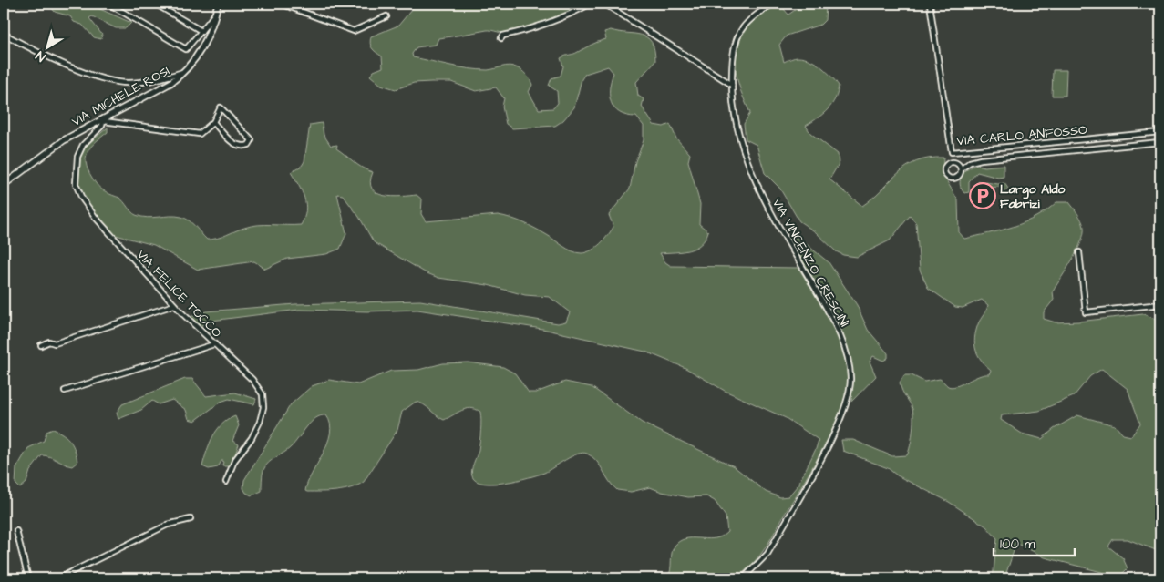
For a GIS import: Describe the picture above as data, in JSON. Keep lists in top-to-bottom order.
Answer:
{
  "streets": {
    "street": [
      "VIA MICHELE ROSI",
      "VIA CARLO ANFOSSO",
      "VIA VINCENZO CRESCINI",
      "VIA FELICE TOCCO"
    ]
  },
  "crossings": [
    ["VIA MICHELE ROSI", "VIA FELICE TOCCO"]
  ],
  "places": {
    "parking": ["Largo Aldo Fabrizi"]
  },
  "scale_bar": "100 m",
  "north": "bottom left"
}
